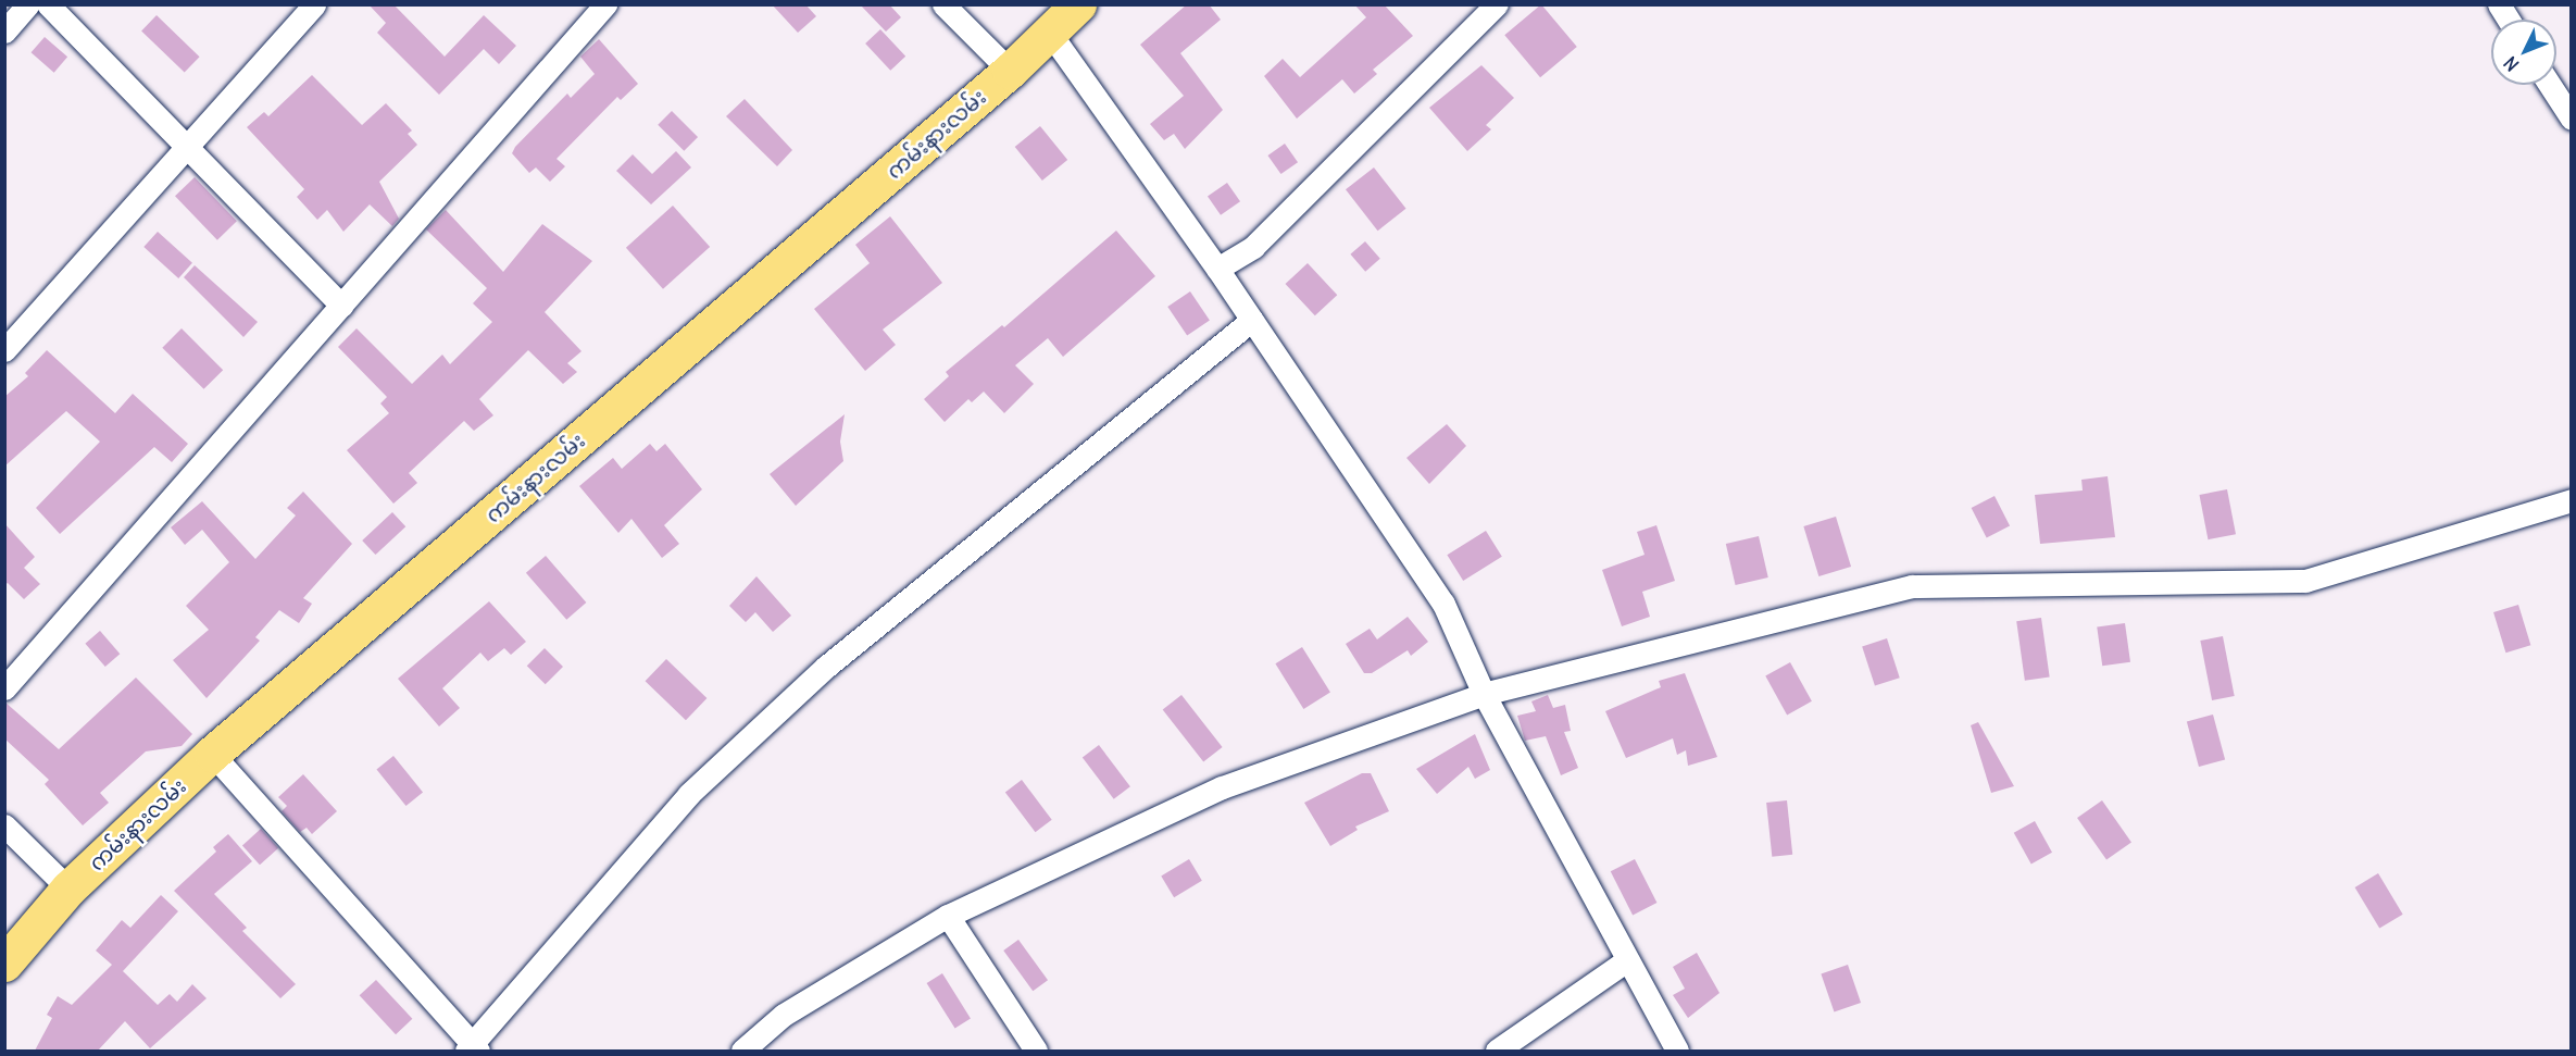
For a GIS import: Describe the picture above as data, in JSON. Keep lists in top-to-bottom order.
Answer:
{
  "streets": {
    "main road": ["ကမ်းနားလမ်း"]
  },
  "north": "bottom left"
}
